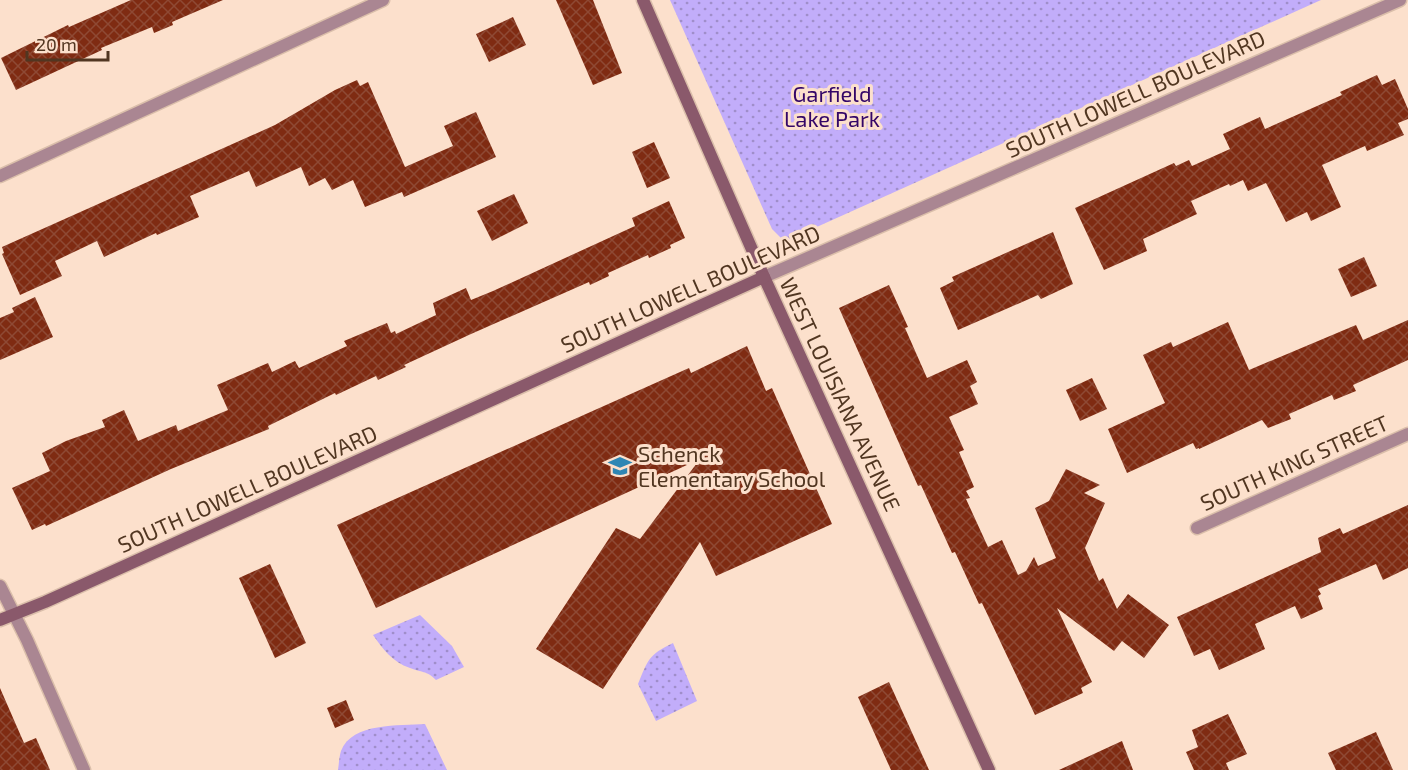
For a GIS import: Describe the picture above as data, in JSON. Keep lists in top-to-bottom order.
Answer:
{
  "streets": {
    "street": ["SOUTH LOWELL BOULEVARD", "WEST LOUISIANA AVENUE", "SOUTH KING STREET"]
  },
  "crossings": [
    ["SOUTH LOWELL BOULEVARD", "WEST LOUISIANA AVENUE"]
  ],
  "parks": ["Garfield Lake Park"],
  "places": {
    "school or university": ["Schenck Elementary School"]
  },
  "scale_bar": "20 m"
}
